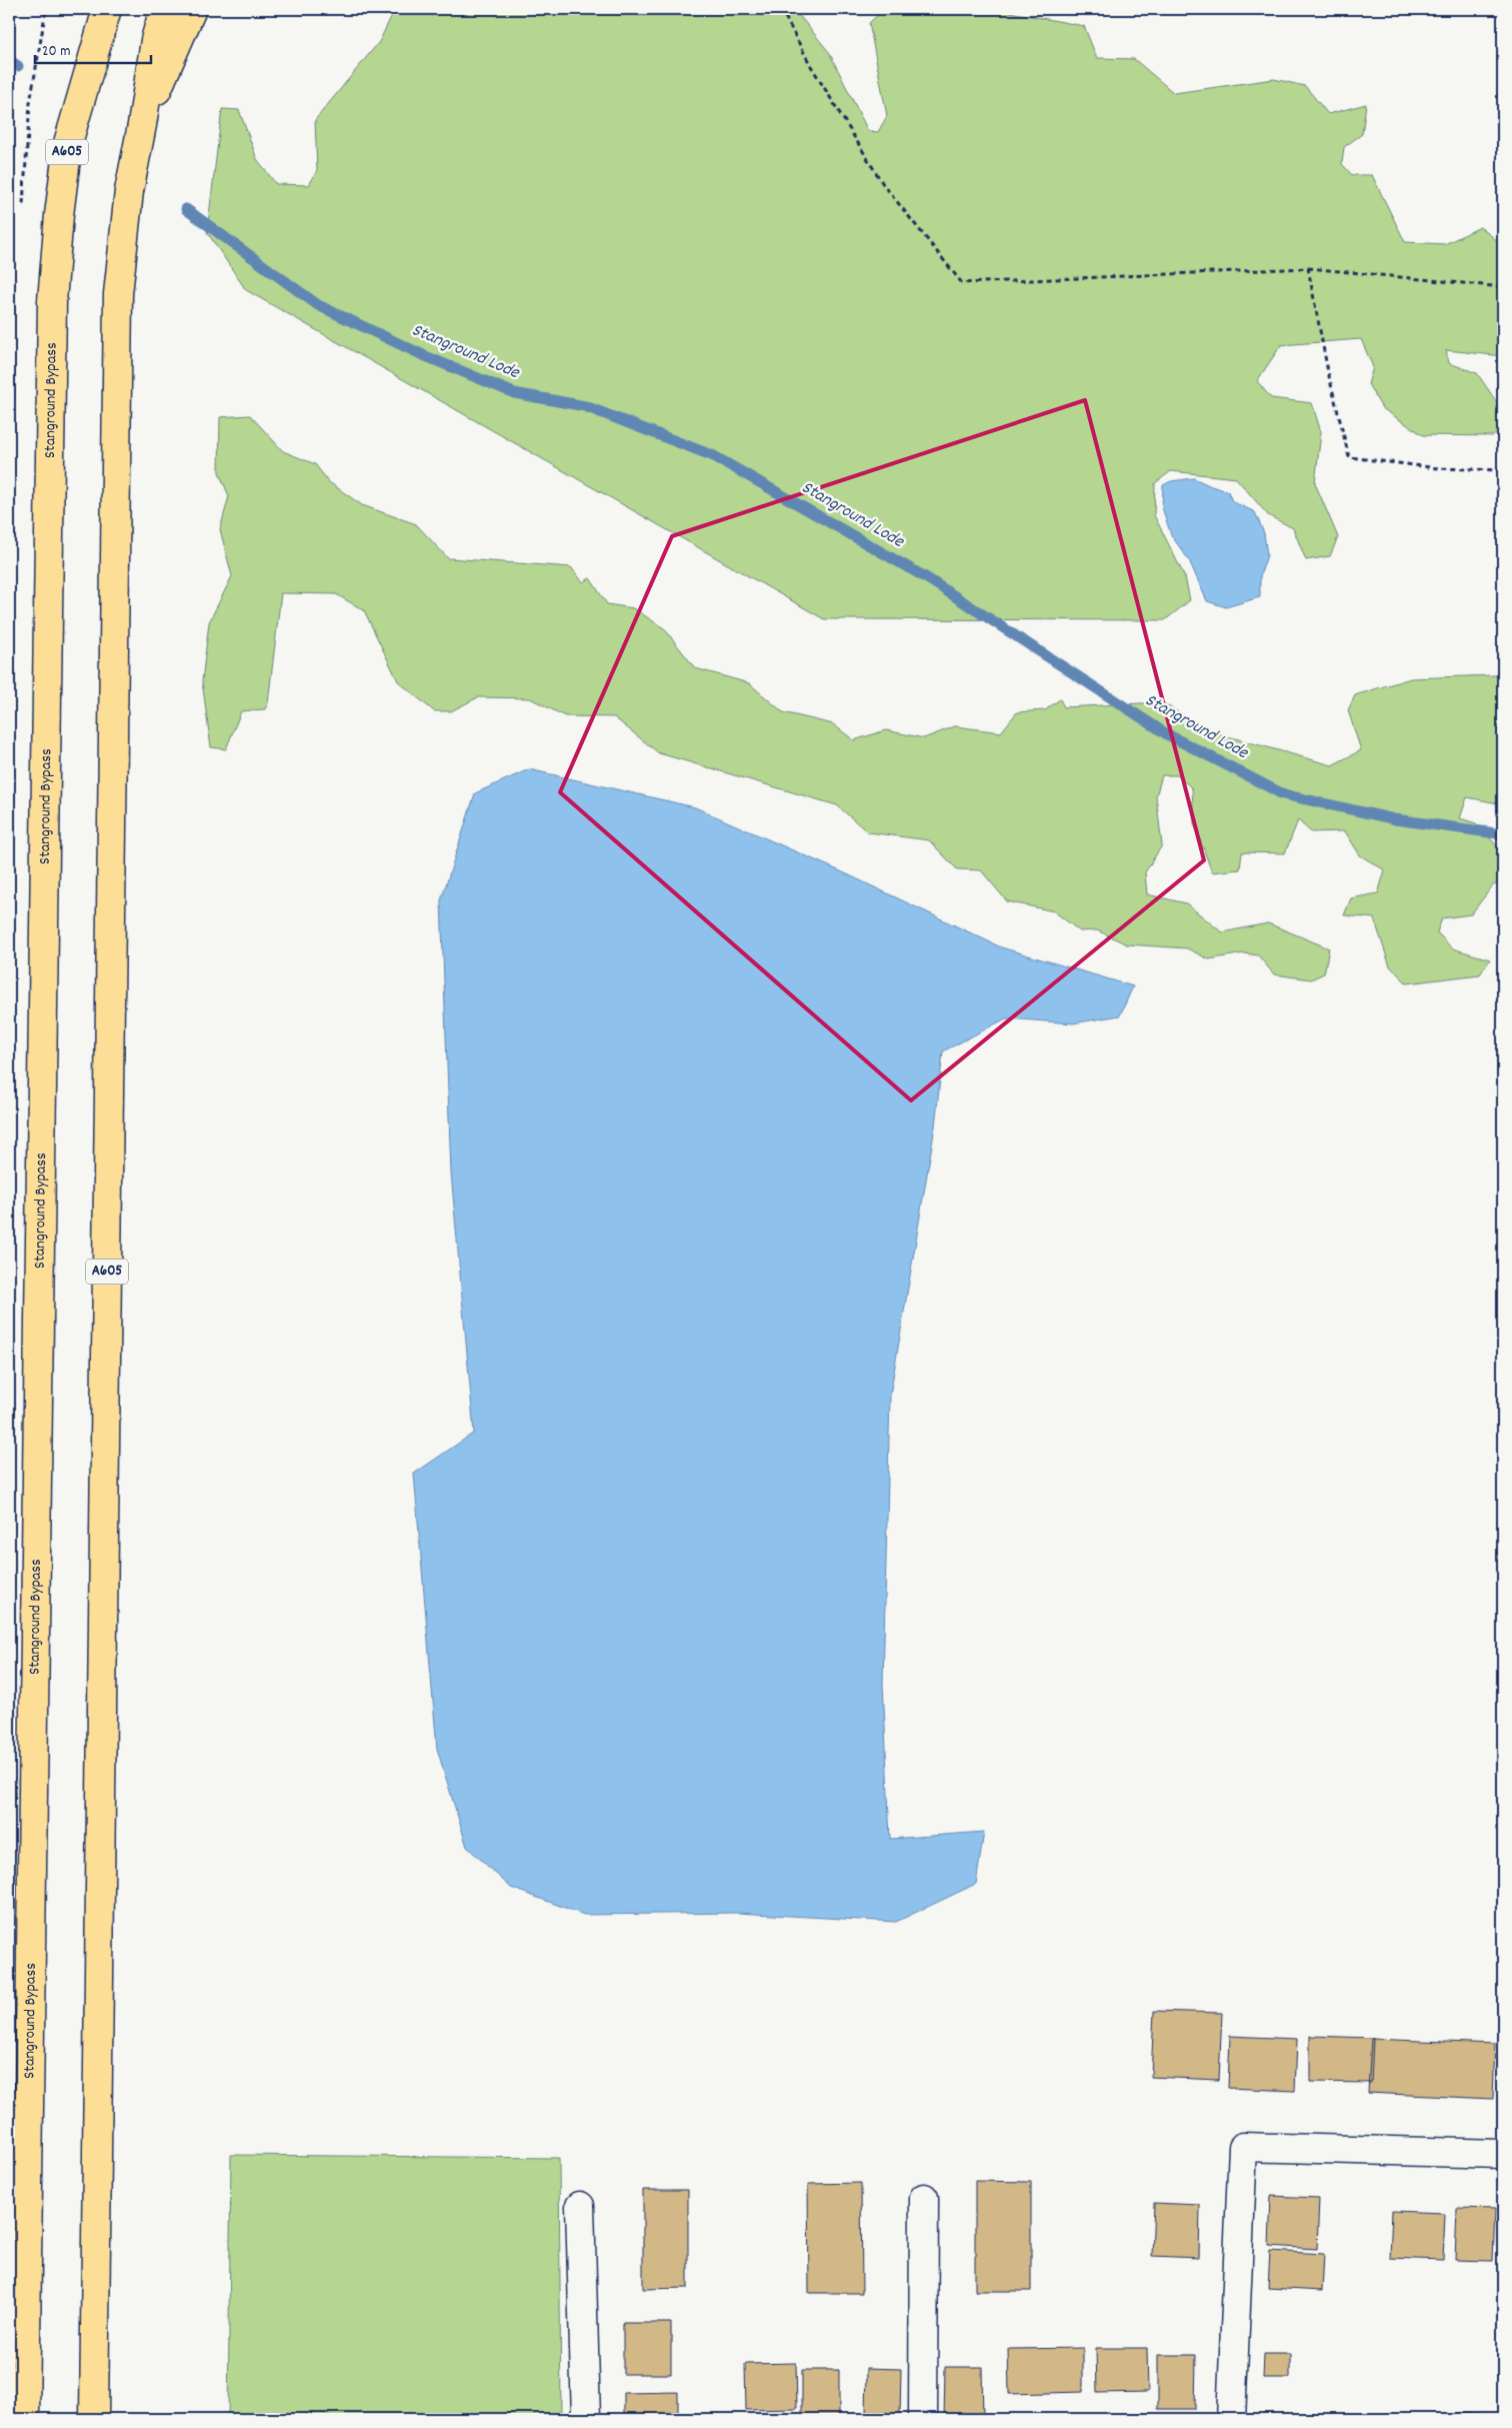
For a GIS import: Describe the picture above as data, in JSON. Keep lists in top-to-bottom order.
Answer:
{
  "streets": {
    "main road": ["A605", "Stanground Bypass"]
  },
  "water": ["Stanground Lode"],
  "scale_bar": "20 m"
}
